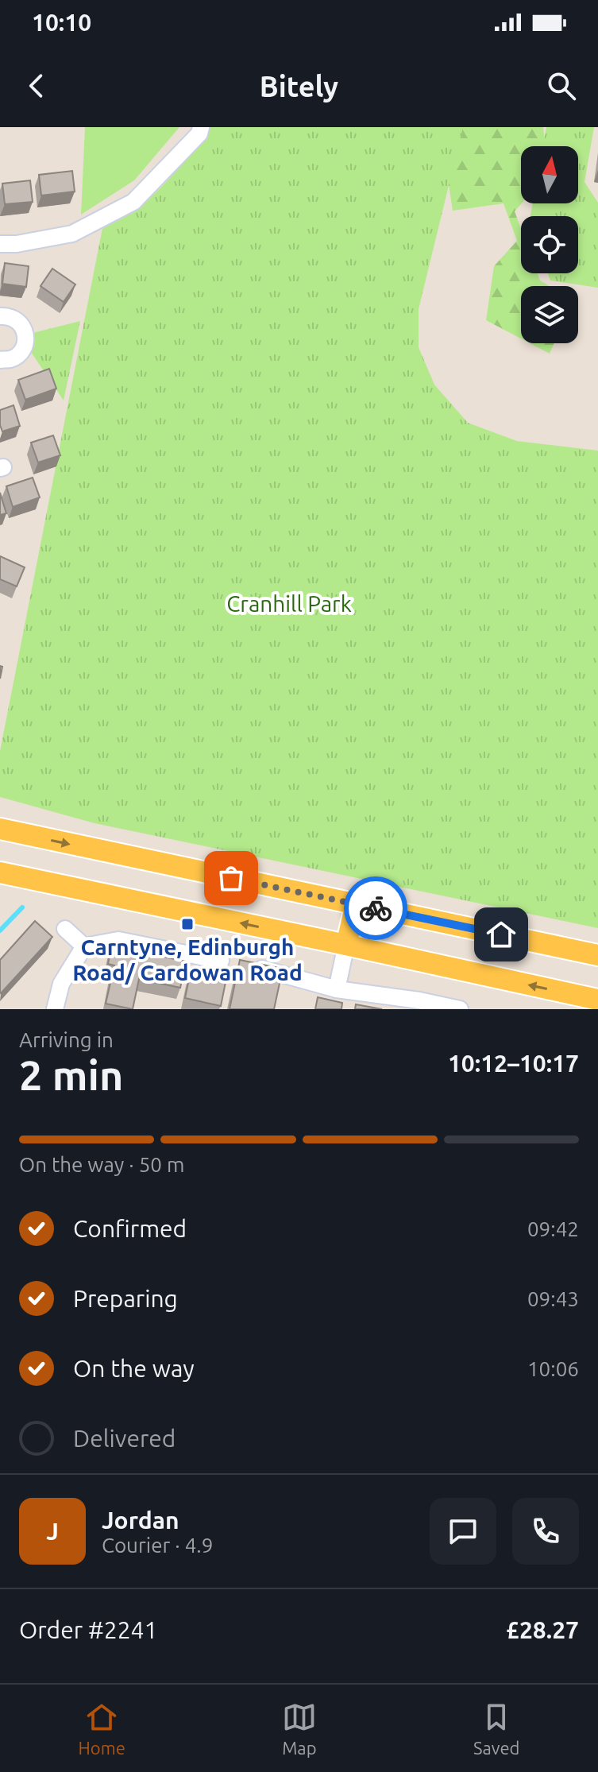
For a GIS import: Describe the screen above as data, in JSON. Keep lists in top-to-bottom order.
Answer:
{
  "parks": ["Cranhill Park"],
  "places": {
    "transit": ["Carntyne, Edinburgh Road/ Cardowan Road"]
  },
  "north": "top",
  "page": {
    "status": "10:10",
    "header": "Bitely",
    "heading": ["2 min", "Arriving in", "10:12–10:17"],
    "panel": [
      "Jordan",
      "Courier · 4.9",
      "Order #2241",
      "£28.27"
    ],
    "bar": "On the way · 50 m",
    "list": [
      ["Confirmed", "09:42"],
      ["Preparing", "09:43"],
      ["On the way", "10:06"],
      "Delivered"
    ],
    "round": "J",
    "tabs": ["Home", "Map", "Saved"]
  }
}
